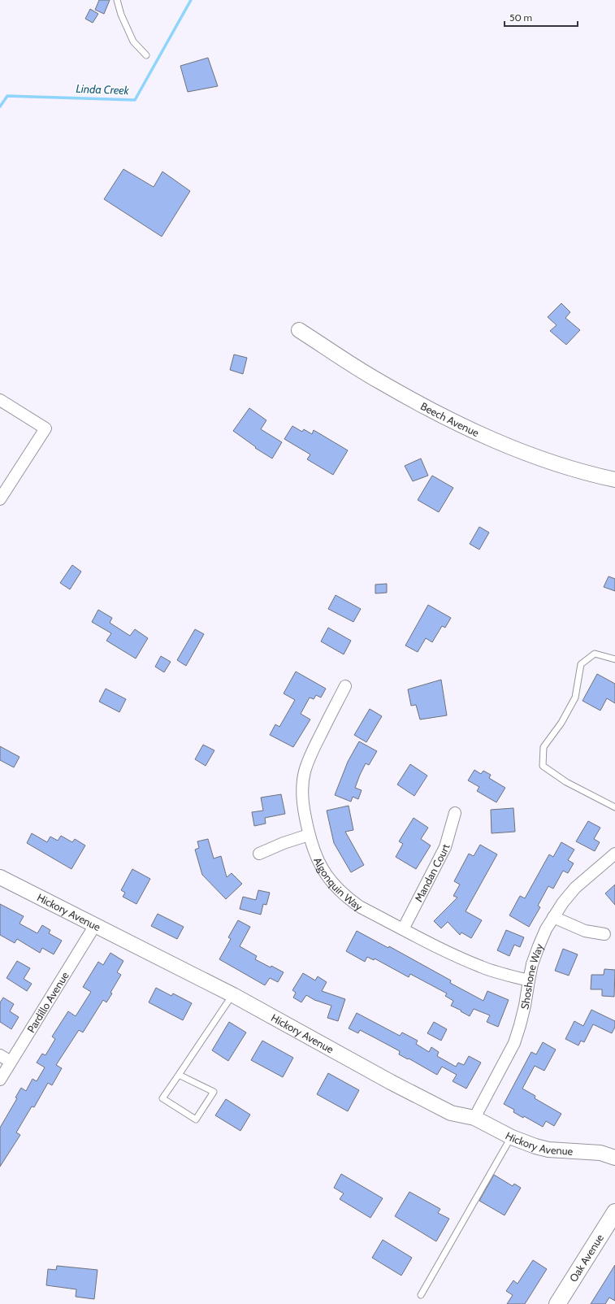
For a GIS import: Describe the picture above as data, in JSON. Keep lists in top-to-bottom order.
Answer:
{
  "streets": {
    "main road": ["Oak Avenue"],
    "street": [
      "Beech Avenue",
      "Mandan Court",
      "Algonquin Way",
      "Hickory Avenue",
      "Shoshone Way",
      "Pardillo Avenue"
    ]
  },
  "crossings": [
    ["Mandan Court", "Algonquin Way"],
    ["Algonquin Way", "Shoshone Way"],
    ["Hickory Avenue", "Shoshone Way"],
    ["Hickory Avenue", "Pardillo Avenue"]
  ],
  "water": ["Linda Creek"],
  "scale_bar": "50 m"
}
